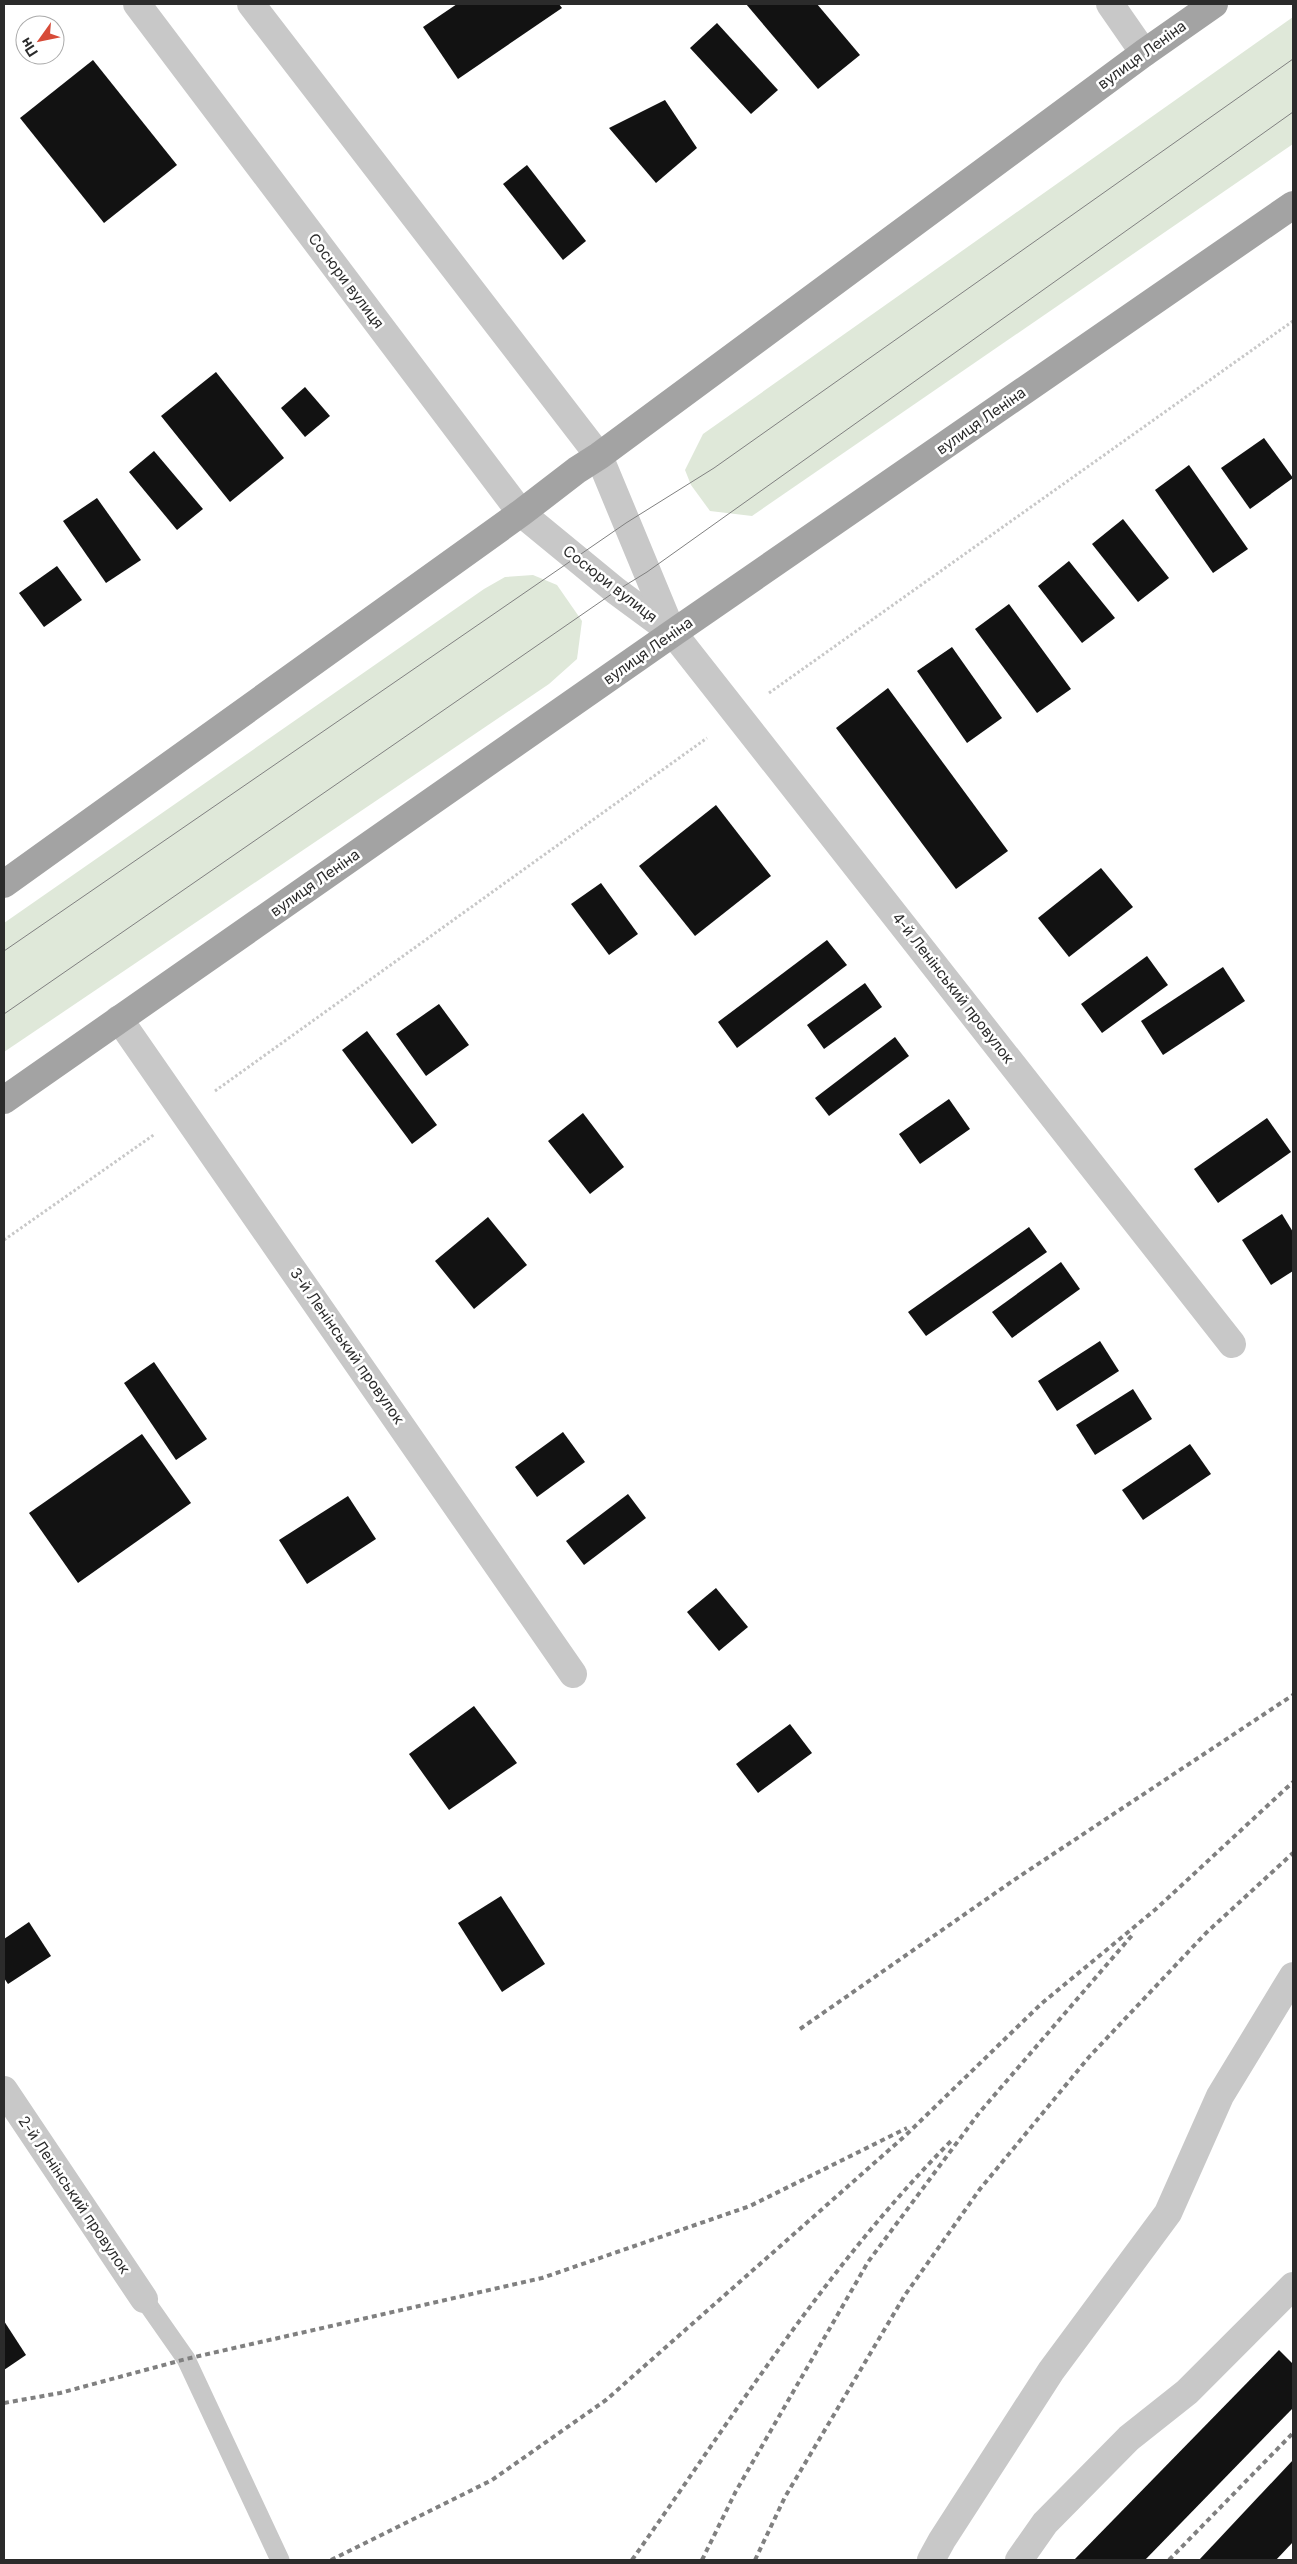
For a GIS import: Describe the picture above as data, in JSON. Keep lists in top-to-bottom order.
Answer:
{
  "streets": {
    "main road": ["вулиця Леніна"],
    "street": [
      "Сосюри вулиця",
      "4-й Ленінський провулок",
      "3-й Ленінський провулок",
      "2-й Ленінський провулок"
    ]
  },
  "crossings": [
    ["вулиця Леніна", "Сосюри вулиця"],
    ["вулиця Леніна", "4-й Ленінський провулок"],
    ["вулиця Леніна", "3-й Ленінський провулок"],
    ["Сосюри вулиця", "4-й Ленінський провулок"]
  ],
  "north": "bottom left"
}
